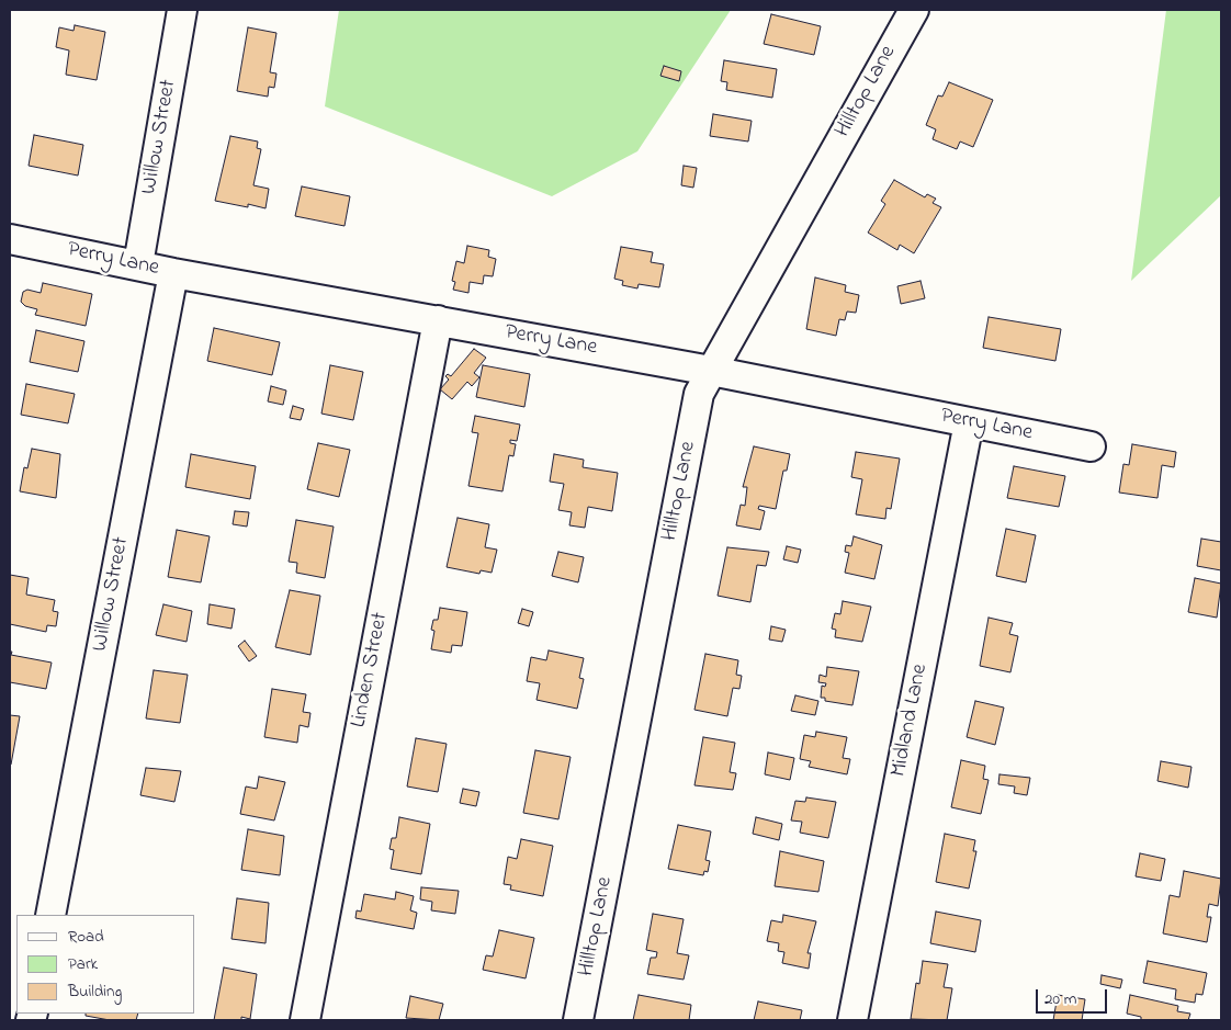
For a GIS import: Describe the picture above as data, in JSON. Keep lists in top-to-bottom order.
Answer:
{
  "streets": {
    "street": [
      "Hilltop Lane",
      "Willow Street",
      "Perry Lane",
      "Linden Street",
      "Midland Lane"
    ]
  },
  "crossings": [
    ["Hilltop Lane", "Perry Lane"],
    ["Willow Street", "Perry Lane"],
    ["Perry Lane", "Linden Street"],
    ["Perry Lane", "Midland Lane"]
  ],
  "legend": ["Road", "Park", "Building"],
  "scale_bar": "20 m"
}
